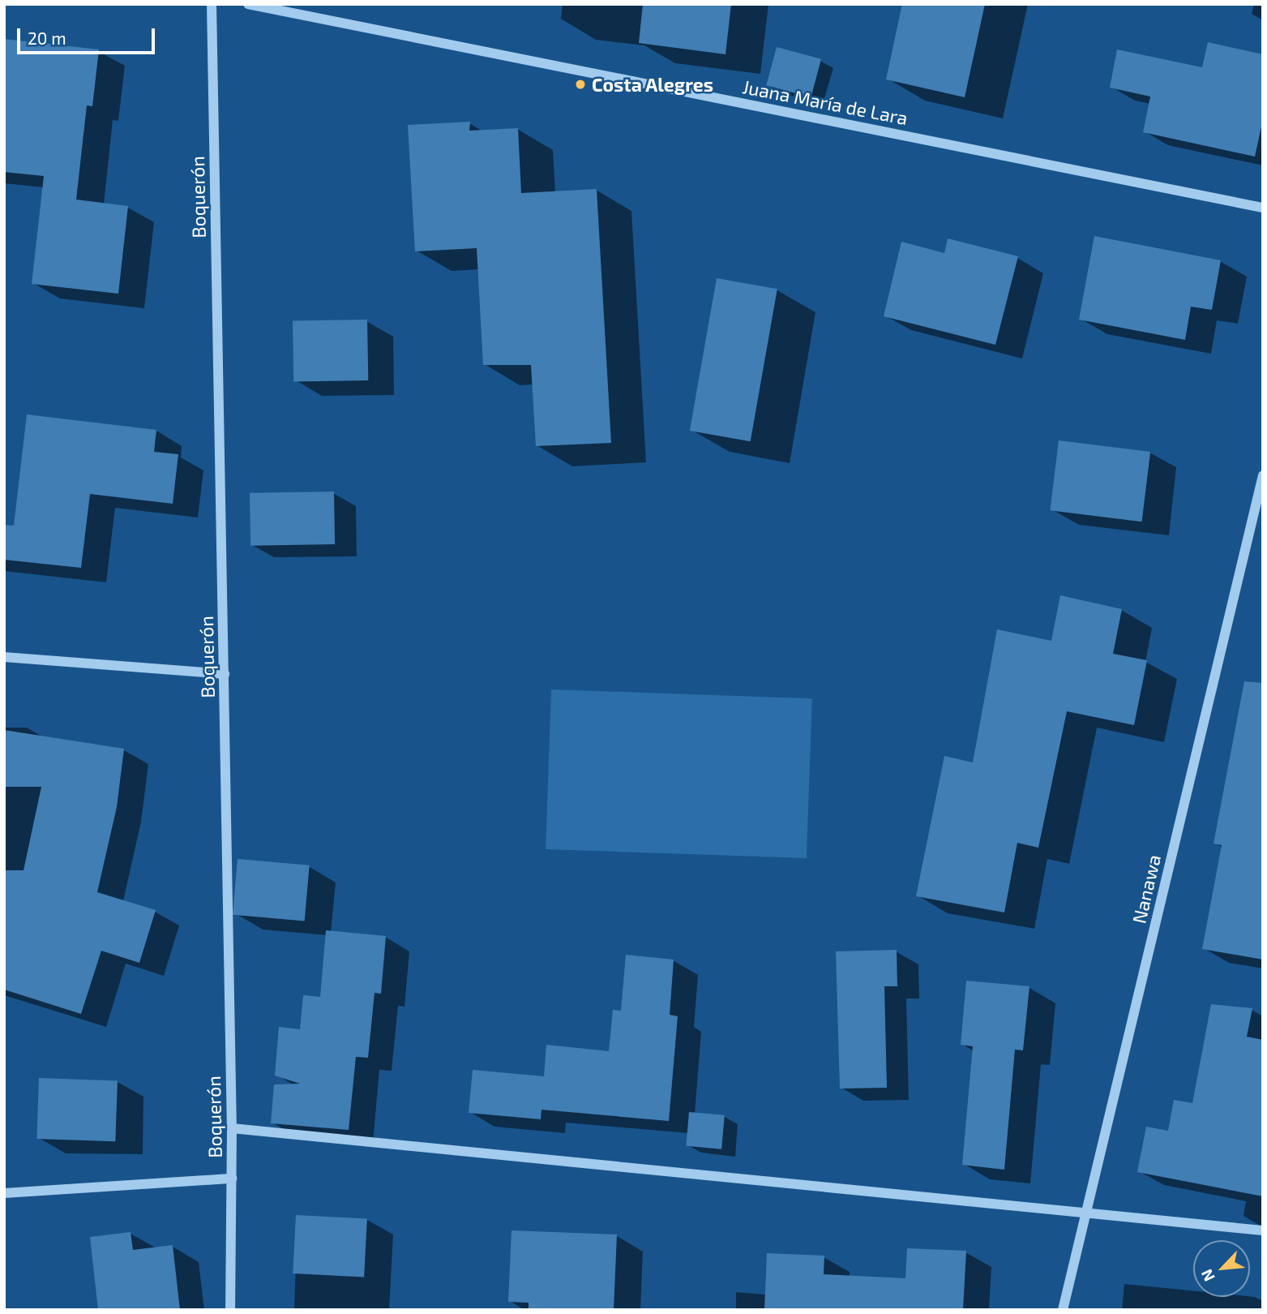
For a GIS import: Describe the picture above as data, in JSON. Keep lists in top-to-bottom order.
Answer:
{
  "streets": {
    "street": ["Juana María de Lara", "Boquerón", "Nanawa"]
  },
  "places": ["Costa Alegres"],
  "scale_bar": "20 m",
  "north": "bottom left"
}
